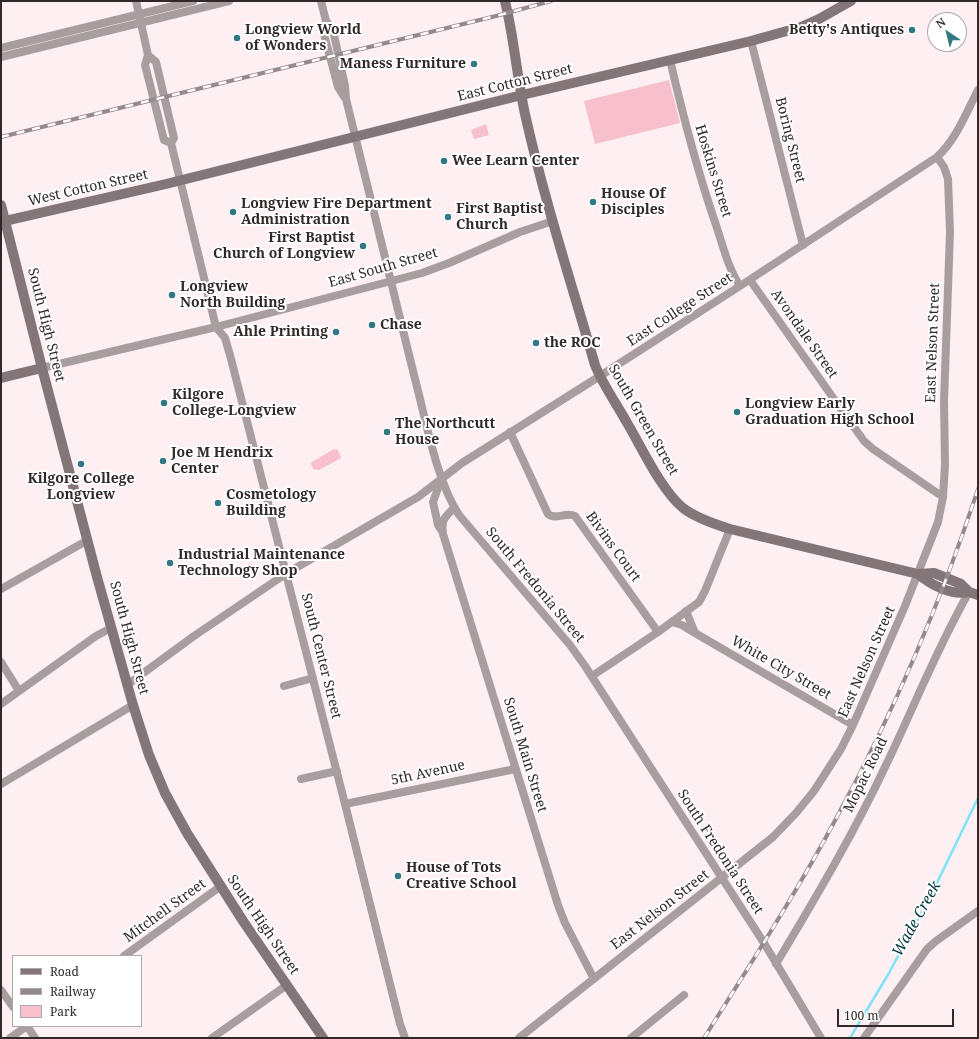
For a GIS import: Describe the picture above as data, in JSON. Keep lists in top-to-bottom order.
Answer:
{
  "streets": {
    "main road": [
      "East Cotton Street",
      "West Cotton Street",
      "South High Street",
      "South Green Street"
    ],
    "street": [
      "Boring Street",
      "Hoskins Street",
      "East South Street",
      "East College Street",
      "Avondale Street",
      "East Nelson Street",
      "Bivins Court",
      "South Fredonia Street",
      "South Center Street",
      "White City Street",
      "South Main Street",
      "5th Avenue",
      "Mopac Road",
      "Mitchell Street"
    ]
  },
  "crossings": [
    ["East Cotton Street", "Boring Street"],
    ["East Cotton Street", "Hoskins Street"],
    ["East Cotton Street", "West Cotton Street"],
    ["East Cotton Street", "South Green Street"],
    ["East Cotton Street", "South Fredonia Street"],
    ["East Cotton Street", "South Center Street"],
    ["Boring Street", "East College Street"],
    ["Hoskins Street", "East College Street"],
    ["West Cotton Street", "South High Street"],
    ["West Cotton Street", "South Center Street"],
    ["East South Street", "South High Street"],
    ["East South Street", "South Green Street"],
    ["East South Street", "South Fredonia Street"],
    ["East South Street", "South Center Street"],
    ["East College Street", "South High Street"],
    ["East College Street", "Avondale Street"],
    ["East College Street", "East Nelson Street"],
    ["East College Street", "South Green Street"],
    ["East College Street", "Bivins Court"],
    ["East College Street", "South Fredonia Street"],
    ["East College Street", "South Center Street"],
    ["East College Street", "South Main Street"],
    ["South High Street", "Mitchell Street"],
    ["Avondale Street", "East Nelson Street"],
    ["East Nelson Street", "South Green Street"],
    ["East Nelson Street", "South Fredonia Street"],
    ["East Nelson Street", "White City Street"],
    ["East Nelson Street", "South Main Street"],
    ["South Green Street", "Mopac Road"],
    ["South Fredonia Street", "South Main Street"],
    ["South Fredonia Street", "Mopac Road"],
    ["South Center Street", "5th Avenue"],
    ["South Main Street", "5th Avenue"]
  ],
  "water": ["Wade Creek"],
  "places": [
    "Betty's Antiques",
    "Longview World of Wonders",
    "Maness Furniture",
    "Wee Learn Center",
    "House Of Disciples",
    "Longview Fire Department Administration",
    "First Baptist Church",
    "First Baptist Church of Longview",
    "Longview North Building",
    "Chase",
    "Ahle Printing",
    "the ROC",
    "Kilgore College-Longview",
    "Longview Early Graduation High School",
    "The Northcutt House",
    "Joe M Hendrix Center",
    "Kilgore College Longview",
    "Cosmetology Building",
    "Industrial Maintenance Technology Shop",
    "House of Tots Creative School"
  ],
  "legend": ["Road", "Railway", "Park"],
  "scale_bar": "100 m",
  "north": "top left"
}
